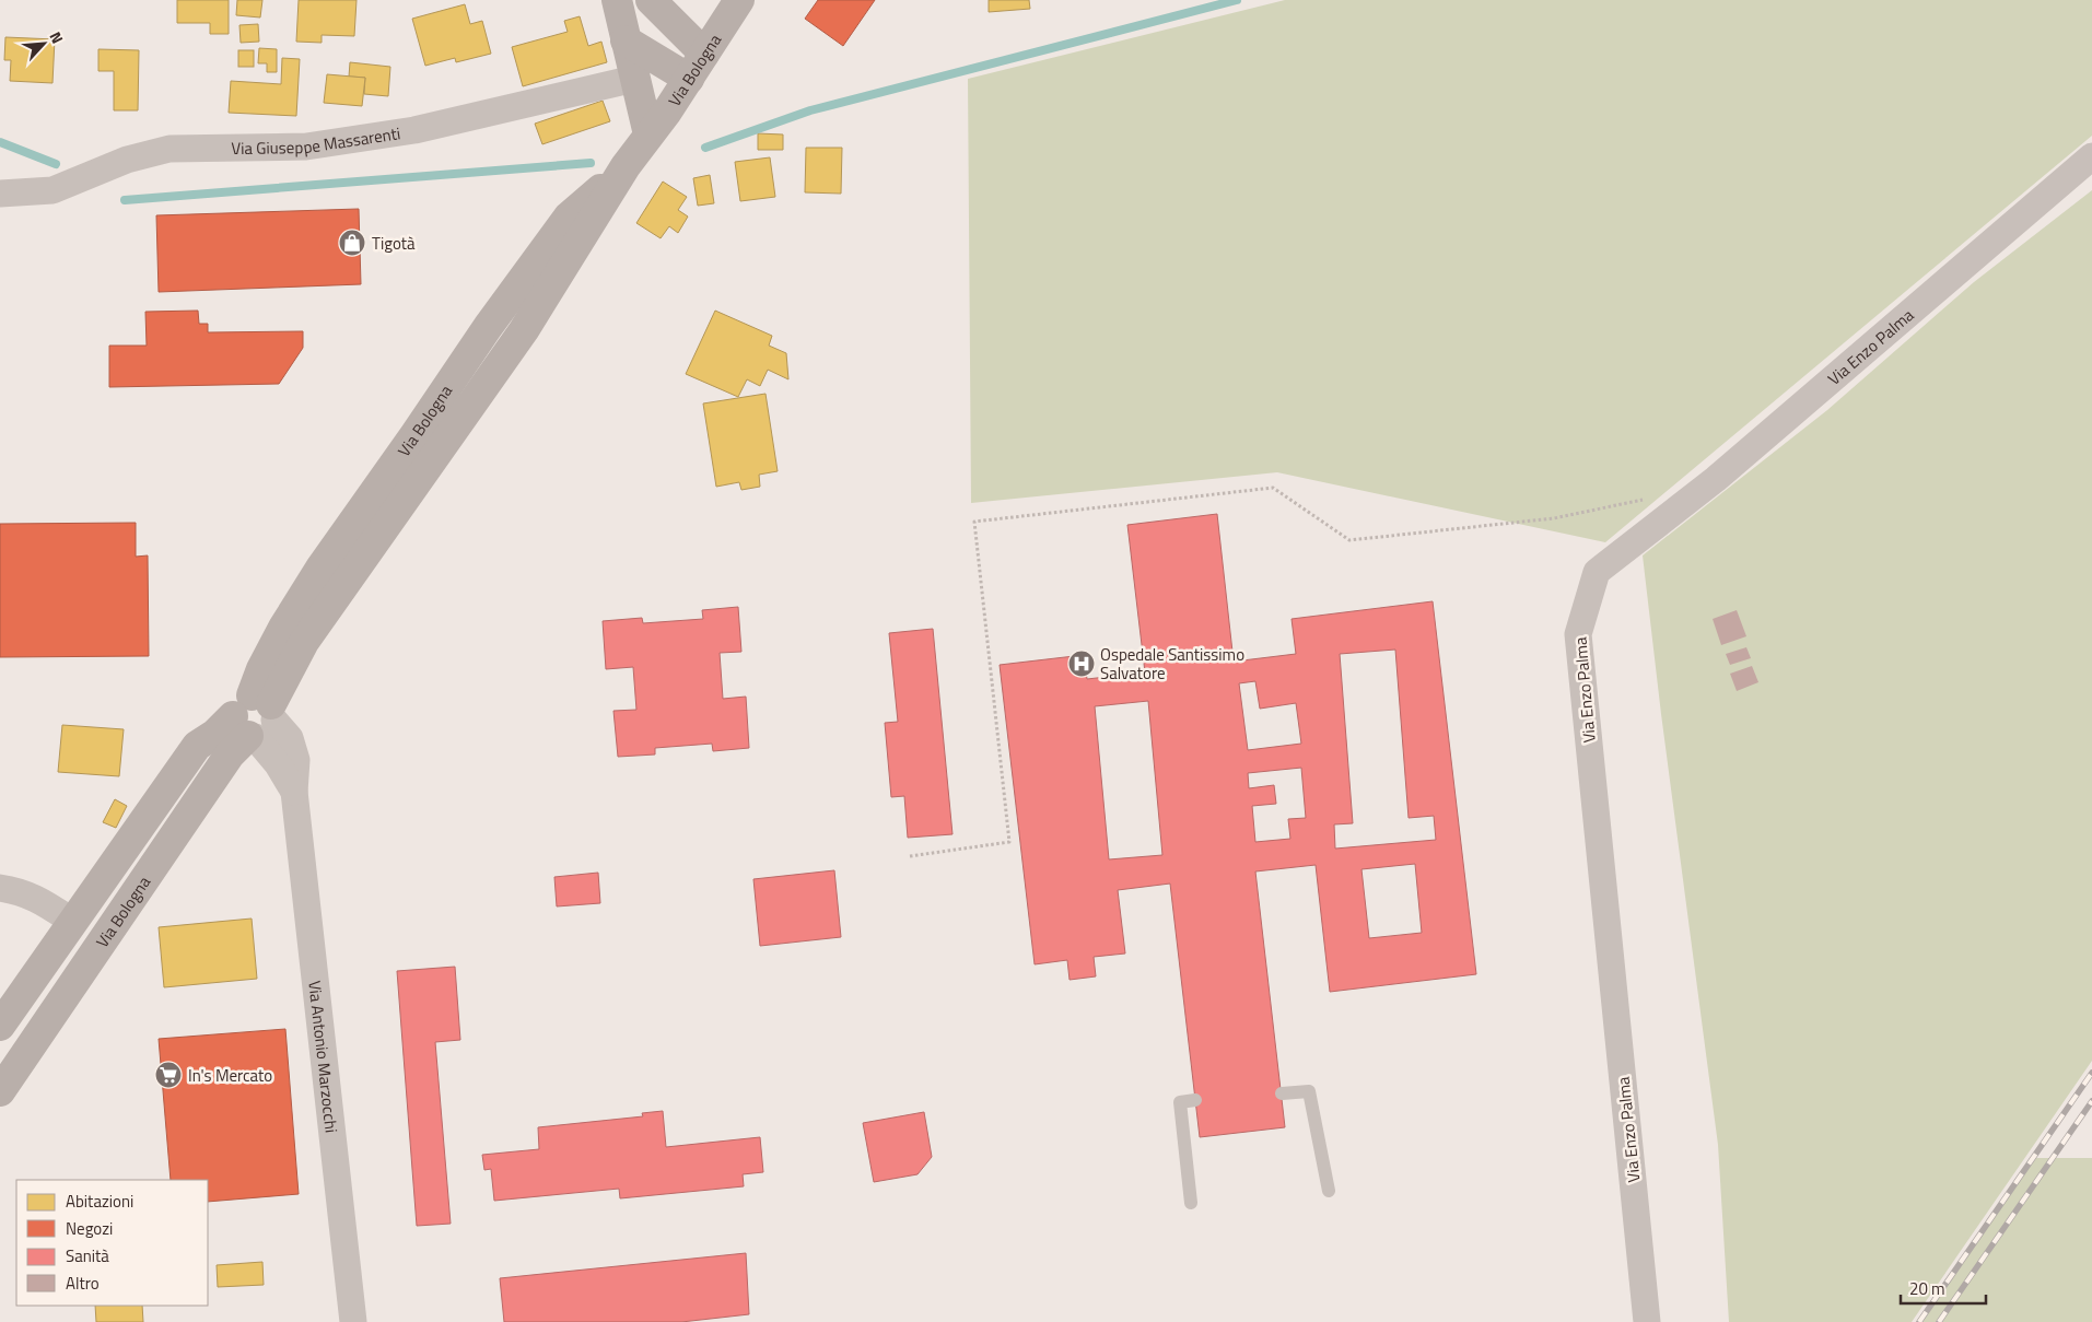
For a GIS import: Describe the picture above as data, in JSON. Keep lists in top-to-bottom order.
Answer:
{
  "streets": {
    "main road": ["Via Bologna"],
    "street": ["Via Giuseppe Massarenti", "Via Enzo Palma", "Via Antonio Marzocchi"]
  },
  "crossings": [
    ["Via Bologna", "Via Antonio Marzocchi"]
  ],
  "places": {
    "shop": ["Tigotà"],
    "hospital": ["Ospedale Santissimo Salvatore"],
    "supermarket": ["In's Mercato"]
  },
  "legend": [
    "Abitazioni",
    "Negozi",
    "Sanità",
    "Altro"
  ],
  "scale_bar": "20 m",
  "north": "top right"
}
